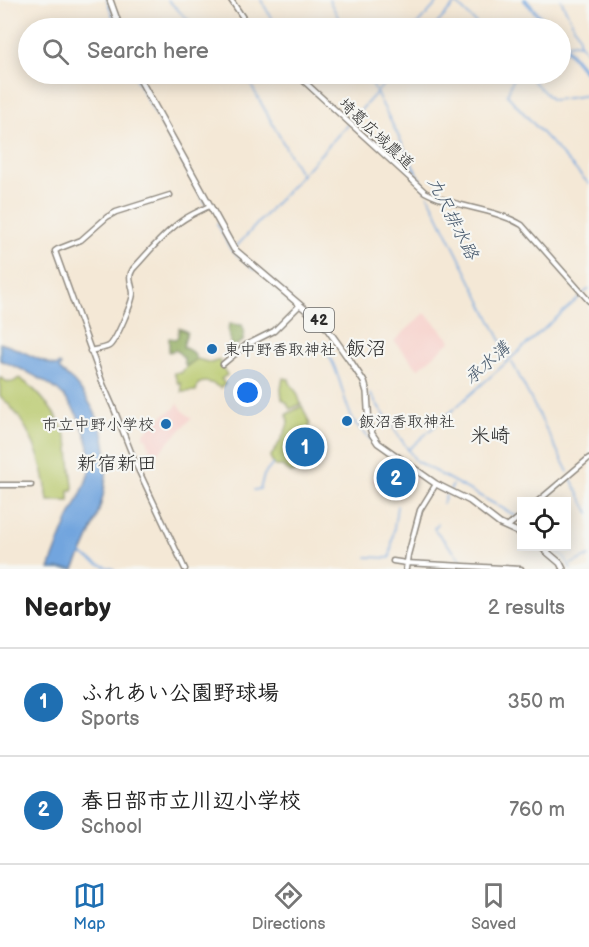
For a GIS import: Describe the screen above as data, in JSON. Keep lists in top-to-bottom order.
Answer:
{
  "streets": {
    "main road": ["42"],
    "street": ["埼葛広域農道"]
  },
  "districts": ["飯沼", "米崎", "新宿新田"],
  "water": ["九尺排水路", "承水溝"],
  "places": ["東中野香取神社", "飯沼香取神社", "市立中野小学校"],
  "page": {
    "search": "Search here",
    "pins": ["1", "2"],
    "heading": ["Nearby", "2 results"],
    "list": [
      {
        "mark": "1",
        "name": "ふれあい公園野球場",
        "note": "Sports",
        "value": "350 m"
      },
      {
        "mark": "2",
        "name": "春日部市立川辺小学校",
        "note": "School",
        "value": "760 m"
      }
    ],
    "nav": ["Map", "Directions", "Saved"]
  }
}
